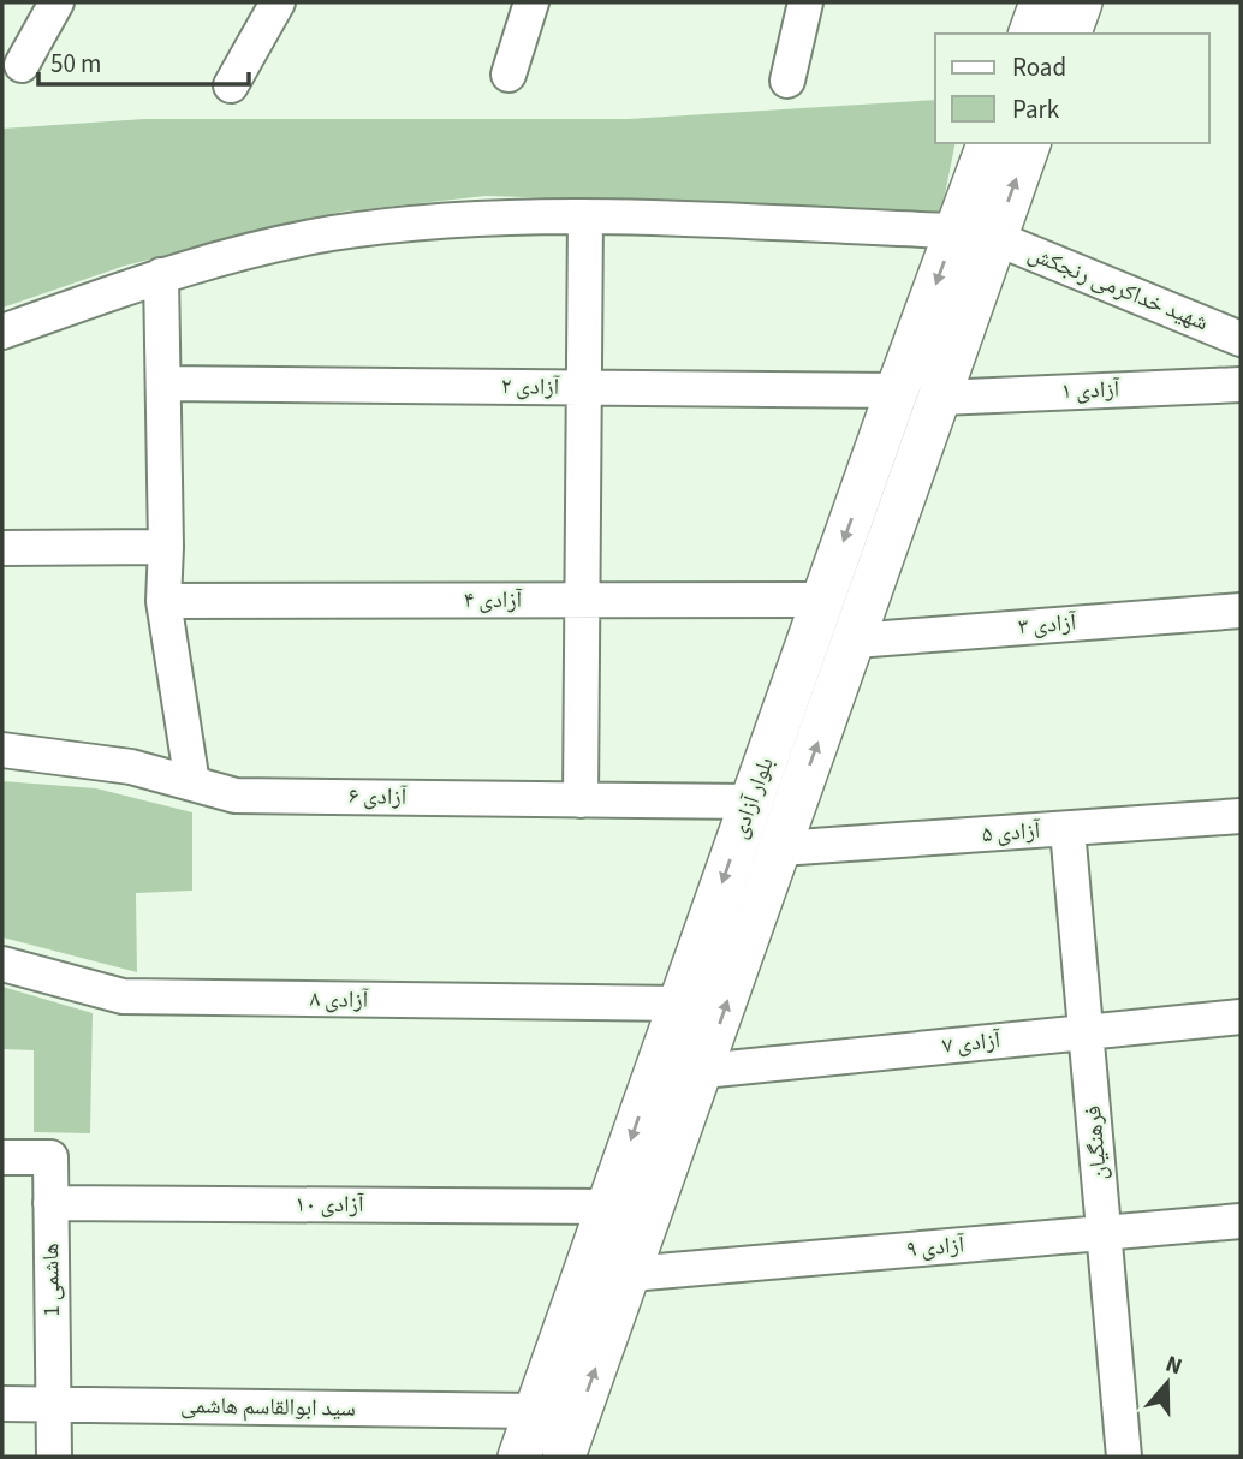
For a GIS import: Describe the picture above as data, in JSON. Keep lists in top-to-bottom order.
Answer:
{
  "streets": {
    "main road": ["بلوار آزادی"],
    "street": [
      "شهید خداکرمی رنجکش",
      "آزادی ۲",
      "آزادی ۱",
      "آزادی ۴",
      "آزادی ۳",
      "آزادی ۶",
      "آزادی ۵",
      "آزادی ۸",
      "آزادی ۷",
      "فرهنگیان",
      "آزادی ۱۰",
      "آزادی ۹",
      "هاشمی 1",
      "سید ابوالقاسم هاشمی"
    ]
  },
  "crossings": [
    ["شهید خداکرمی رنجکش", "بلوار آزادی"],
    ["آزادی ۲", "بلوار آزادی"],
    ["آزادی ۱", "بلوار آزادی"],
    ["آزادی ۴", "بلوار آزادی"],
    ["آزادی ۳", "بلوار آزادی"],
    ["آزادی ۶", "بلوار آزادی"],
    ["بلوار آزادی", "آزادی ۵"],
    ["بلوار آزادی", "آزادی ۸"],
    ["بلوار آزادی", "آزادی ۷"],
    ["بلوار آزادی", "آزادی ۱۰"],
    ["بلوار آزادی", "آزادی ۹"],
    ["بلوار آزادی", "سید ابوالقاسم هاشمی"],
    ["آزادی ۵", "فرهنگیان"],
    ["آزادی ۷", "فرهنگیان"],
    ["فرهنگیان", "آزادی ۹"],
    ["آزادی ۱۰", "هاشمی 1"],
    ["هاشمی 1", "سید ابوالقاسم هاشمی"]
  ],
  "legend": ["Road", "Park"],
  "scale_bar": "50 m",
  "north": "top"
}
